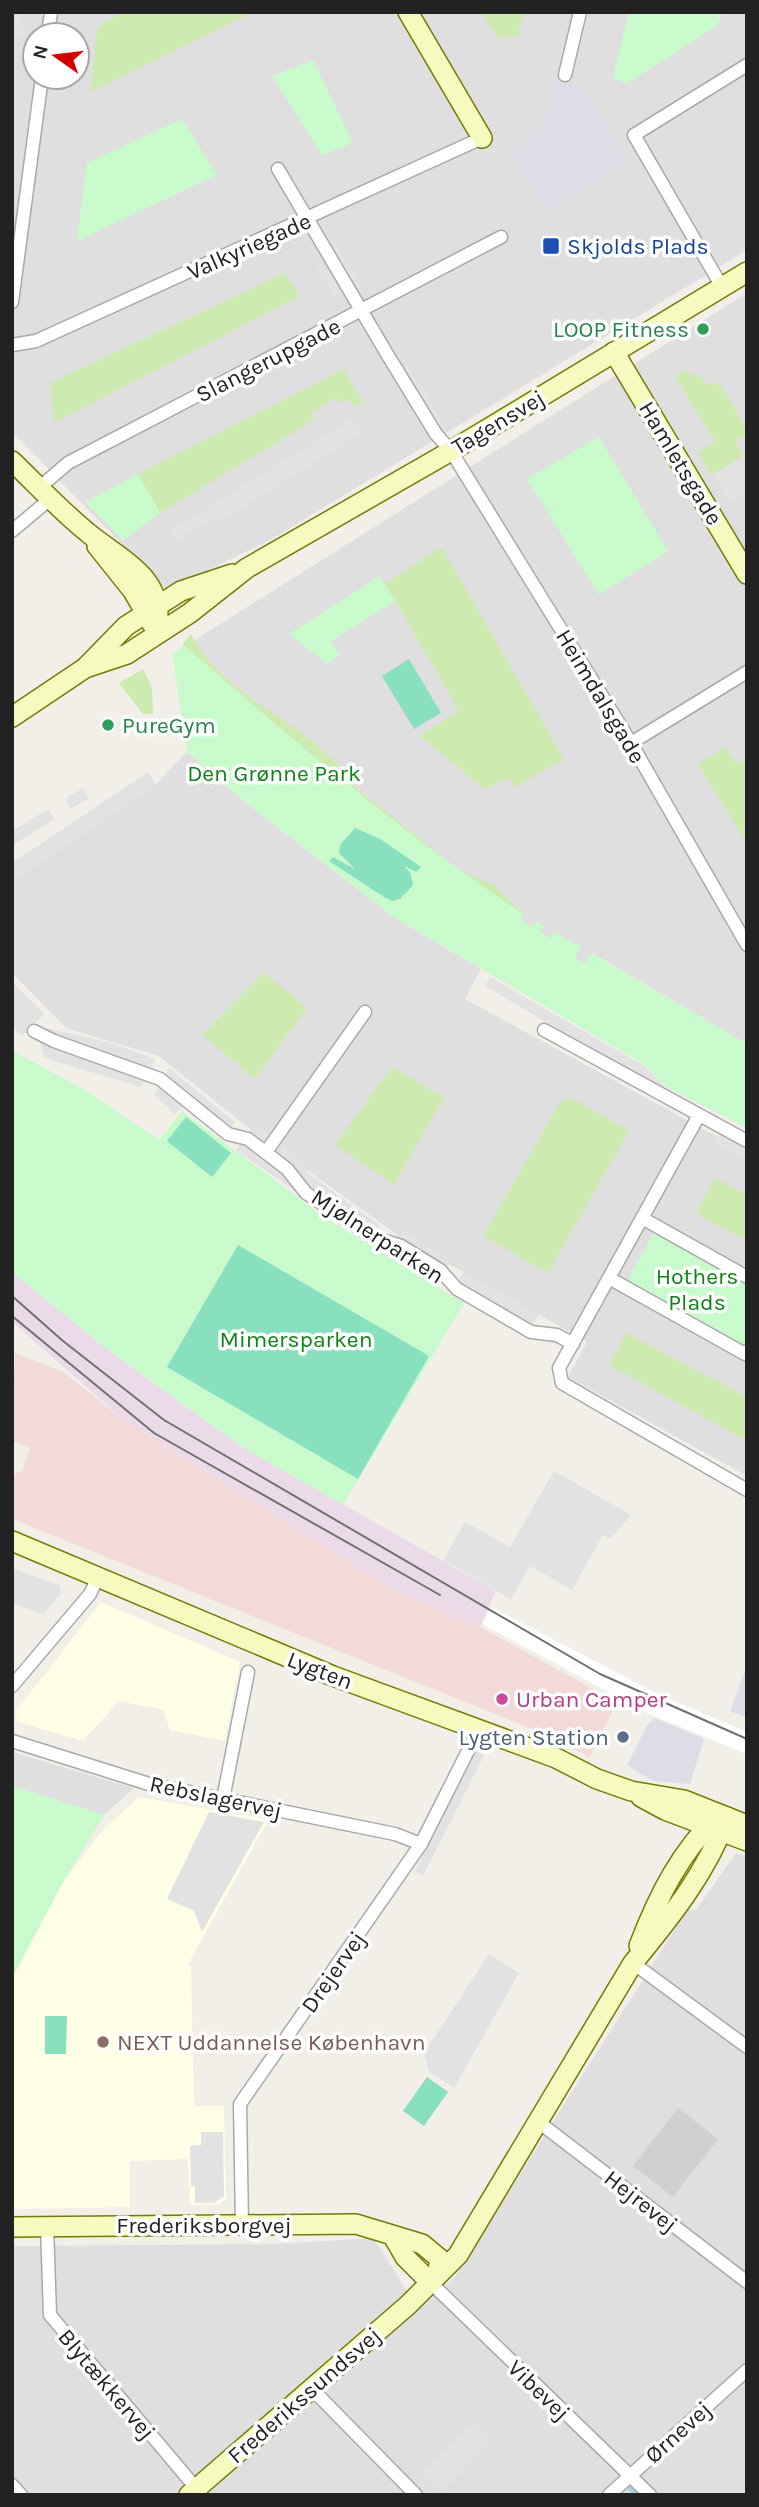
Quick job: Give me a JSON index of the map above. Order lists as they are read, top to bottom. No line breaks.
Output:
{"streets":{"street":["Valkyriegade","Slangerupgade","Tagensvej","Hamletsgade","Heimdalsgade","Mjølnerparken","Lygten","Rebslagervej","Drejervej","Hejrevej","Frederiksborgvej","Blytækkervej","Vibevej","Frederikssundsvej","Ørnevej"]},"crossings":[["Valkyriegade","Heimdalsgade"],["Slangerupgade","Heimdalsgade"],["Tagensvej","Hamletsgade"],["Tagensvej","Heimdalsgade"],["Lygten","Drejervej"],["Lygten","Frederikssundsvej"],["Rebslagervej","Drejervej"],["Drejervej","Frederiksborgvej"],["Hejrevej","Frederikssundsvej"],["Frederiksborgvej","Blytækkervej"],["Frederiksborgvej","Vibevej"],["Frederiksborgvej","Frederikssundsvej"],["Blytækkervej","Frederikssundsvej"],["Vibevej","Frederikssundsvej"],["Vibevej","Ørnevej"]],"parks":["Den Grønne Park","Hothers Plads","Mimersparken"],"places":{"transit":["Skjolds Plads"],"other":["LOOP Fitness","PureGym","Urban Camper","Lygten Station","NEXT Uddannelse København"]},"north":"left"}
